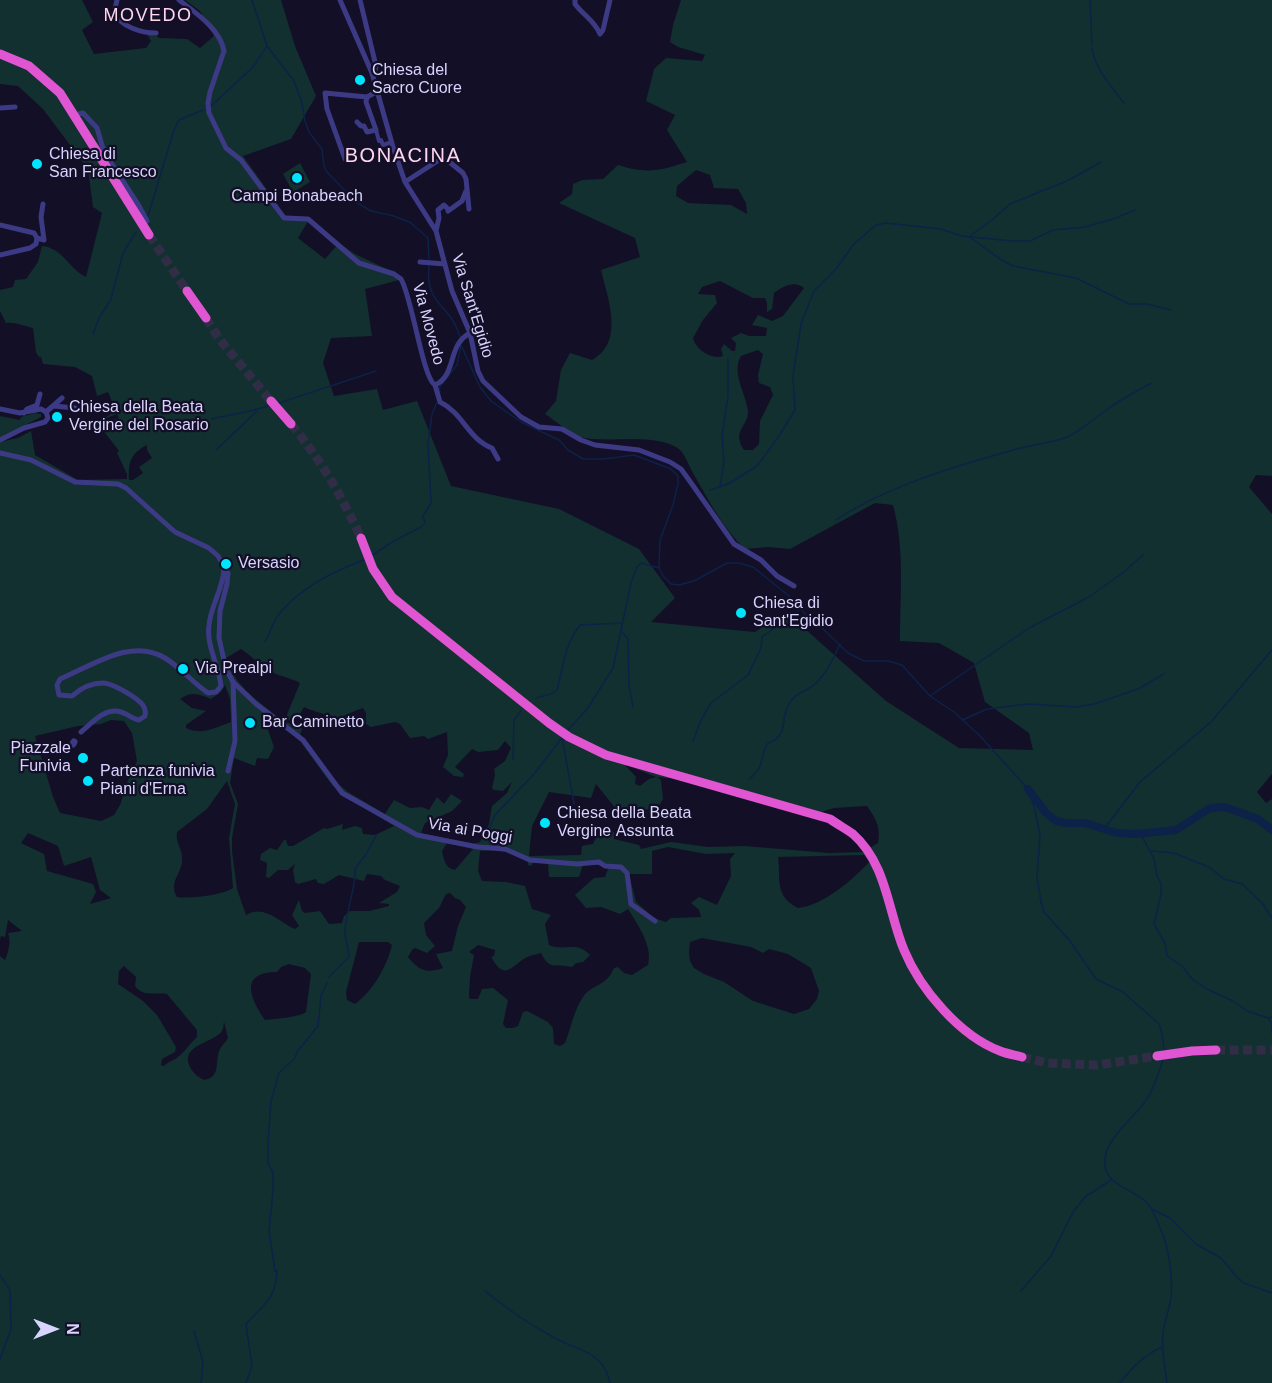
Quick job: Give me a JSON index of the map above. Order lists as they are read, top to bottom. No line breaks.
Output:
{"streets":{"street":["Via Sant'Egidio","Via Movedo","Via ai Poggi"]},"crossings":[["Via Sant'Egidio","Via Movedo"]],"districts":["MOVEDO","BONACINA"],"places":["Chiesa del Sacro Cuore","Chiesa di San Francesco","Campi Bonabeach","Chiesa della Beata Vergine del Rosario","Versasio","Chiesa di Sant'Egidio","Via Prealpi","Bar Caminetto","Piazzale Funivia","Partenza funivia Piani d'Erna","Chiesa della Beata Vergine Assunta"],"north":"right"}
